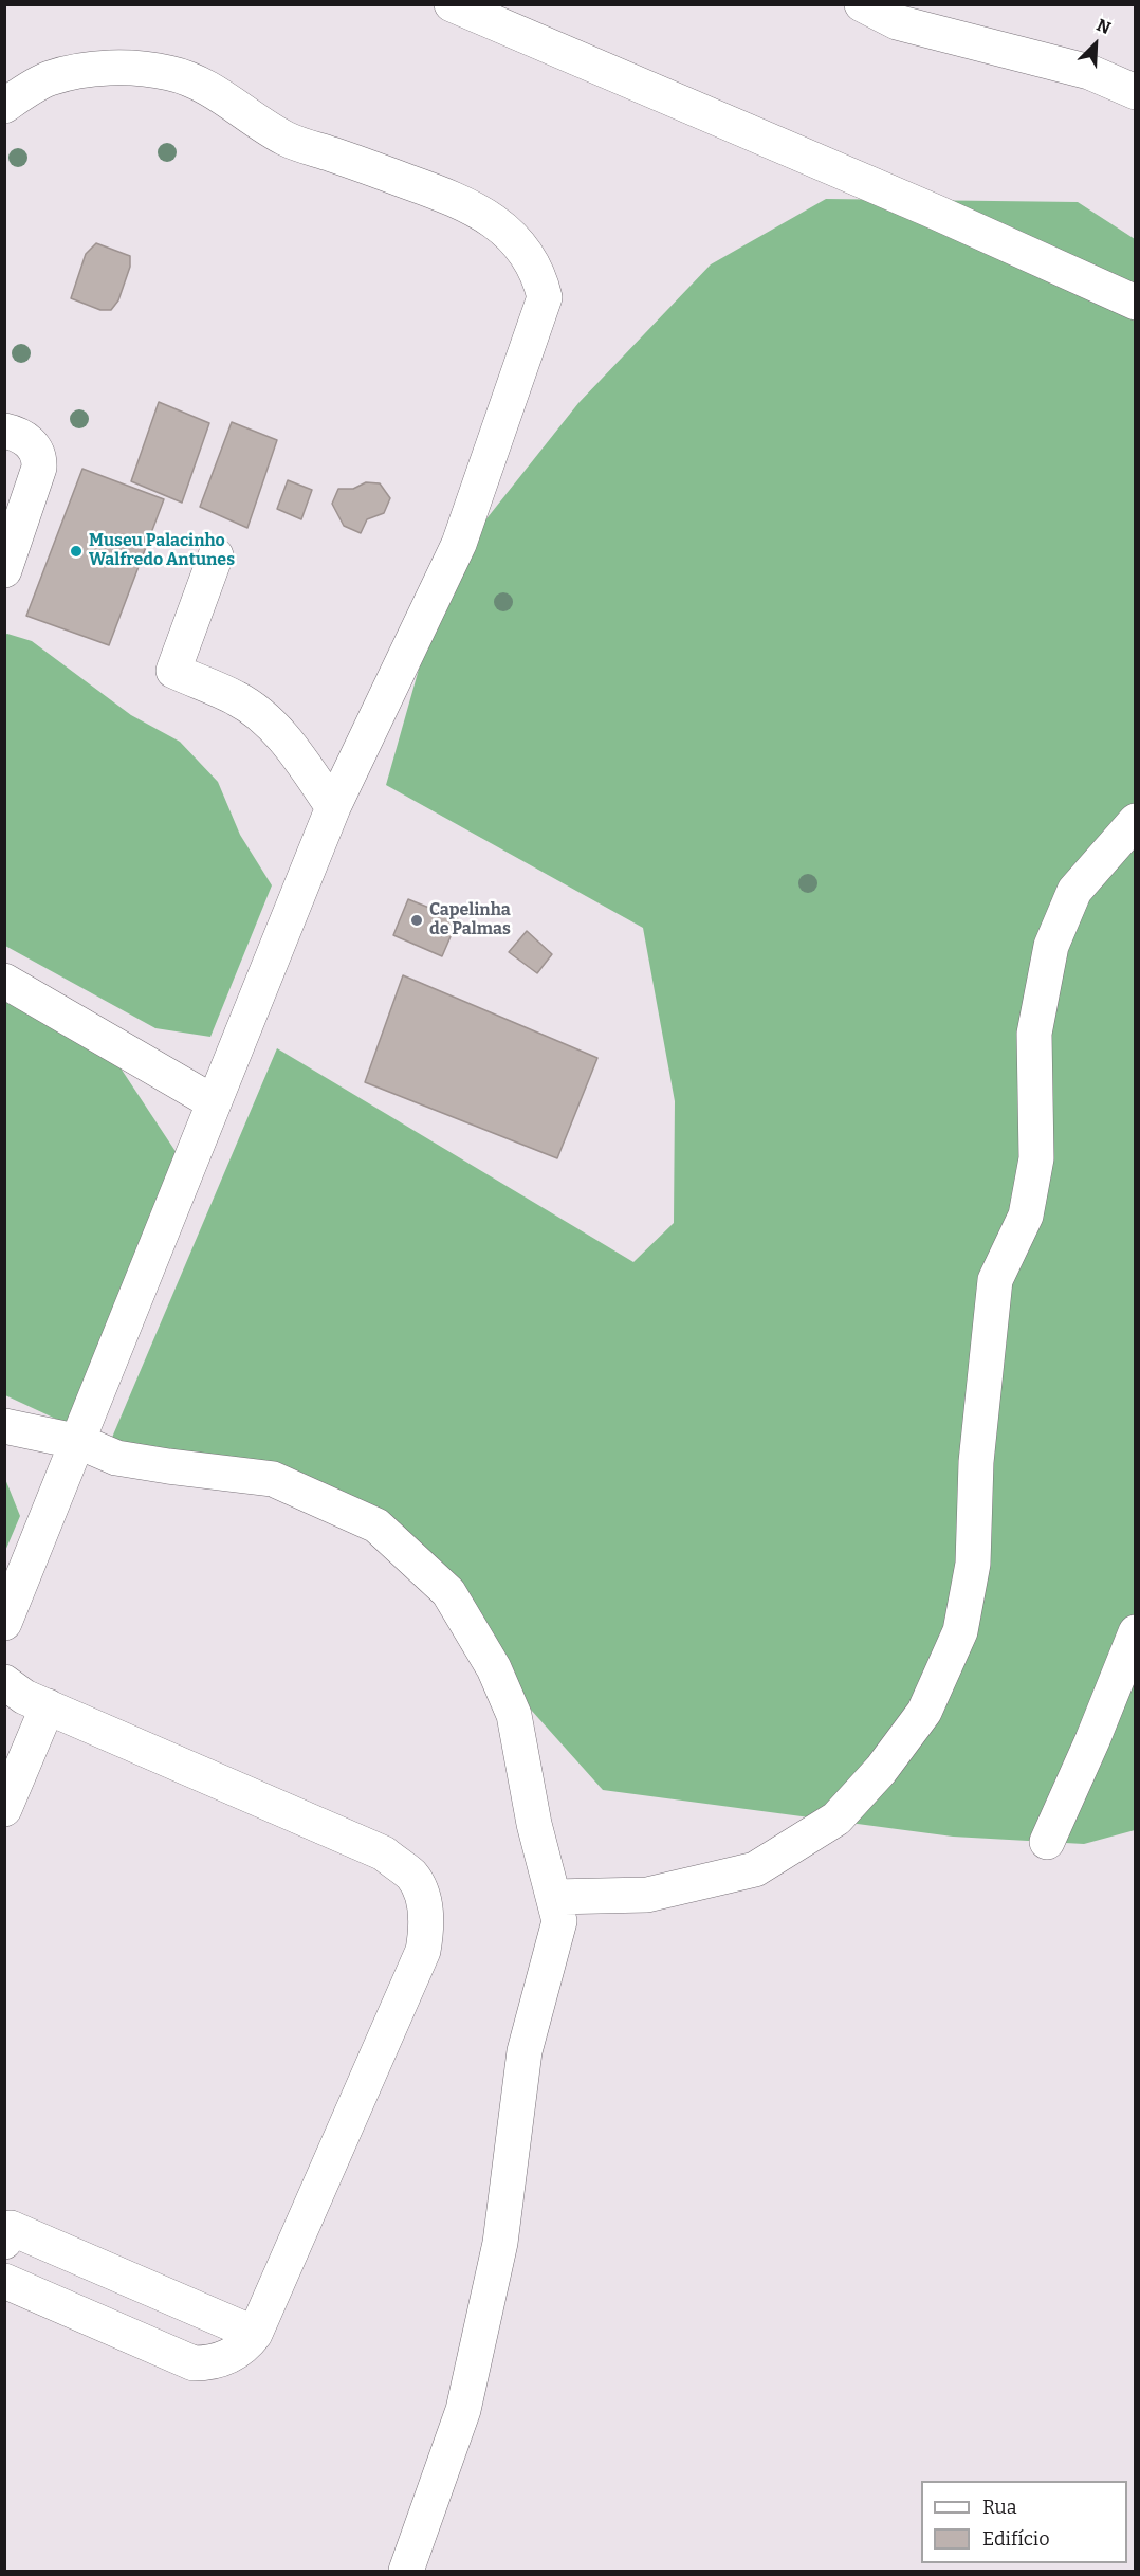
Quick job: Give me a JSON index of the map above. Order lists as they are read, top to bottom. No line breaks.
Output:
{"places":["Museu Palacinho Walfredo Antunes","Capelinha de Palmas"],"legend":["Rua","Edifício"],"north":"top right"}
